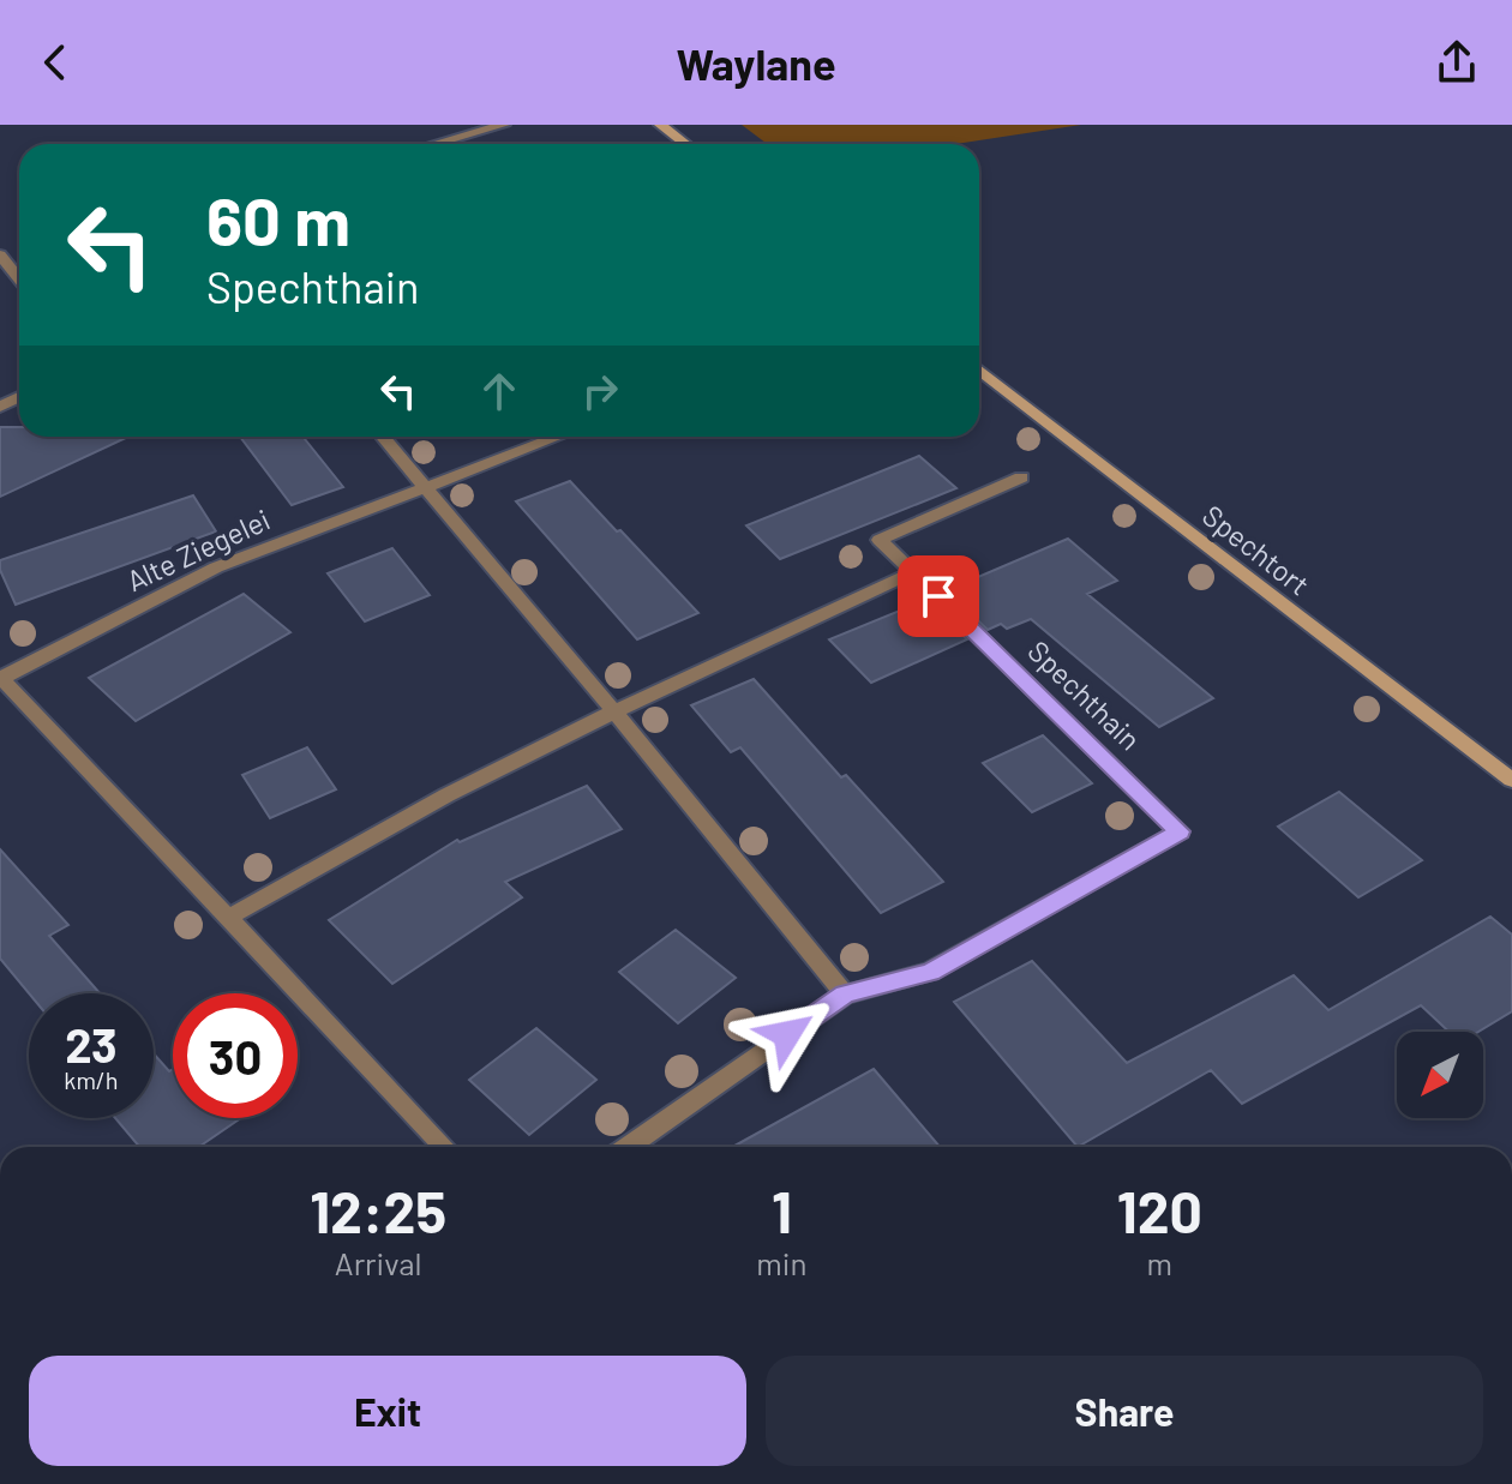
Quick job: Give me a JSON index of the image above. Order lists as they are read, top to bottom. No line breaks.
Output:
{"streets":{"street":["Alte Ziegelei","Spechtort","Spechthain"]},"north":"bottom left","page":{"header":"Waylane","turn":["60 m","Spechthain"],"speed":"23 km/h","limit":"30","eta":["12:25","Arrival","1","min","120","m"],"buttons":["Exit","Share"]}}
